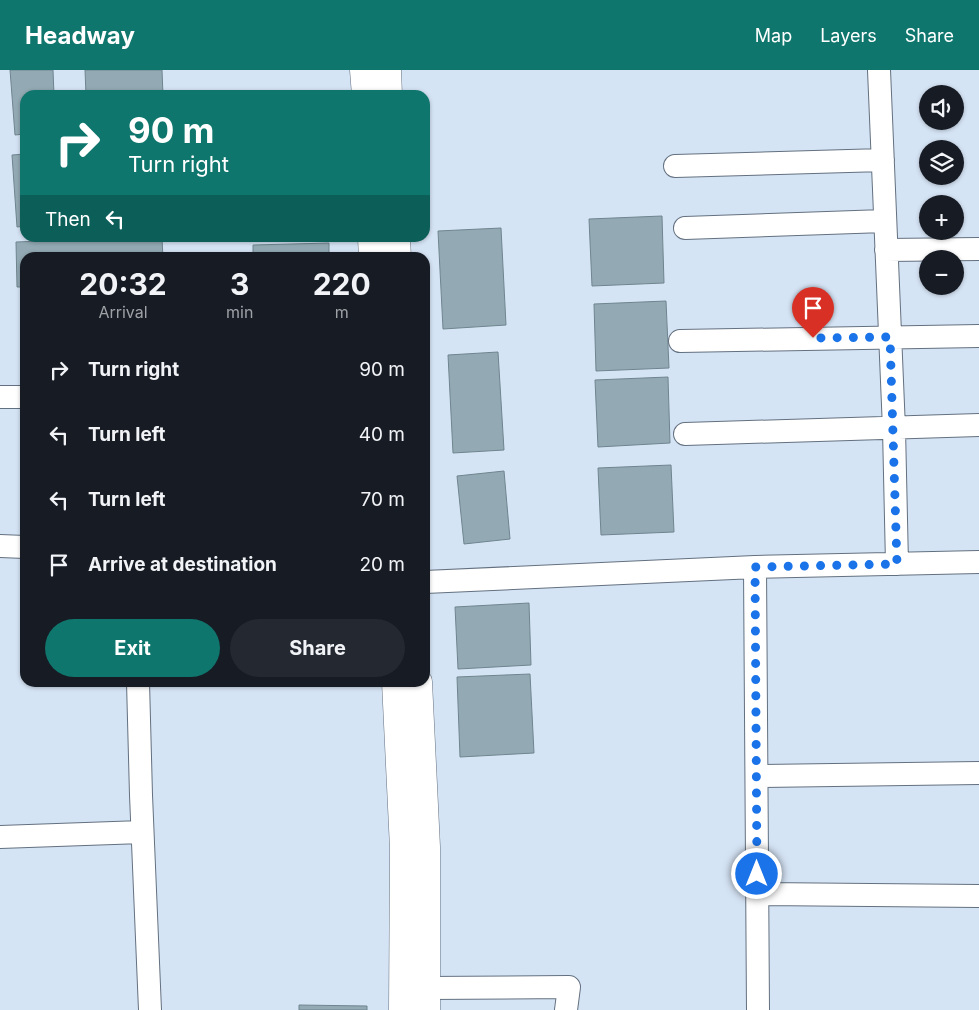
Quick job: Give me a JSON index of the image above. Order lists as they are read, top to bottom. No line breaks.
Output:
{"page":{"header":"Headway","nav":["Map","Layers","Share"],"map_buttons":["+","−"],"turn":["90 m","Turn right"],"then":"Then","eta":["20:32","Arrival","3","min","220","m"],"list":[{"name":"Turn right","value":"90 m"},{"name":"Turn left","value":"40 m"},{"name":"Turn left","value":"70 m"},{"name":"Arrive at destination","value":"20 m"}],"buttons":["Exit","Share"]}}
